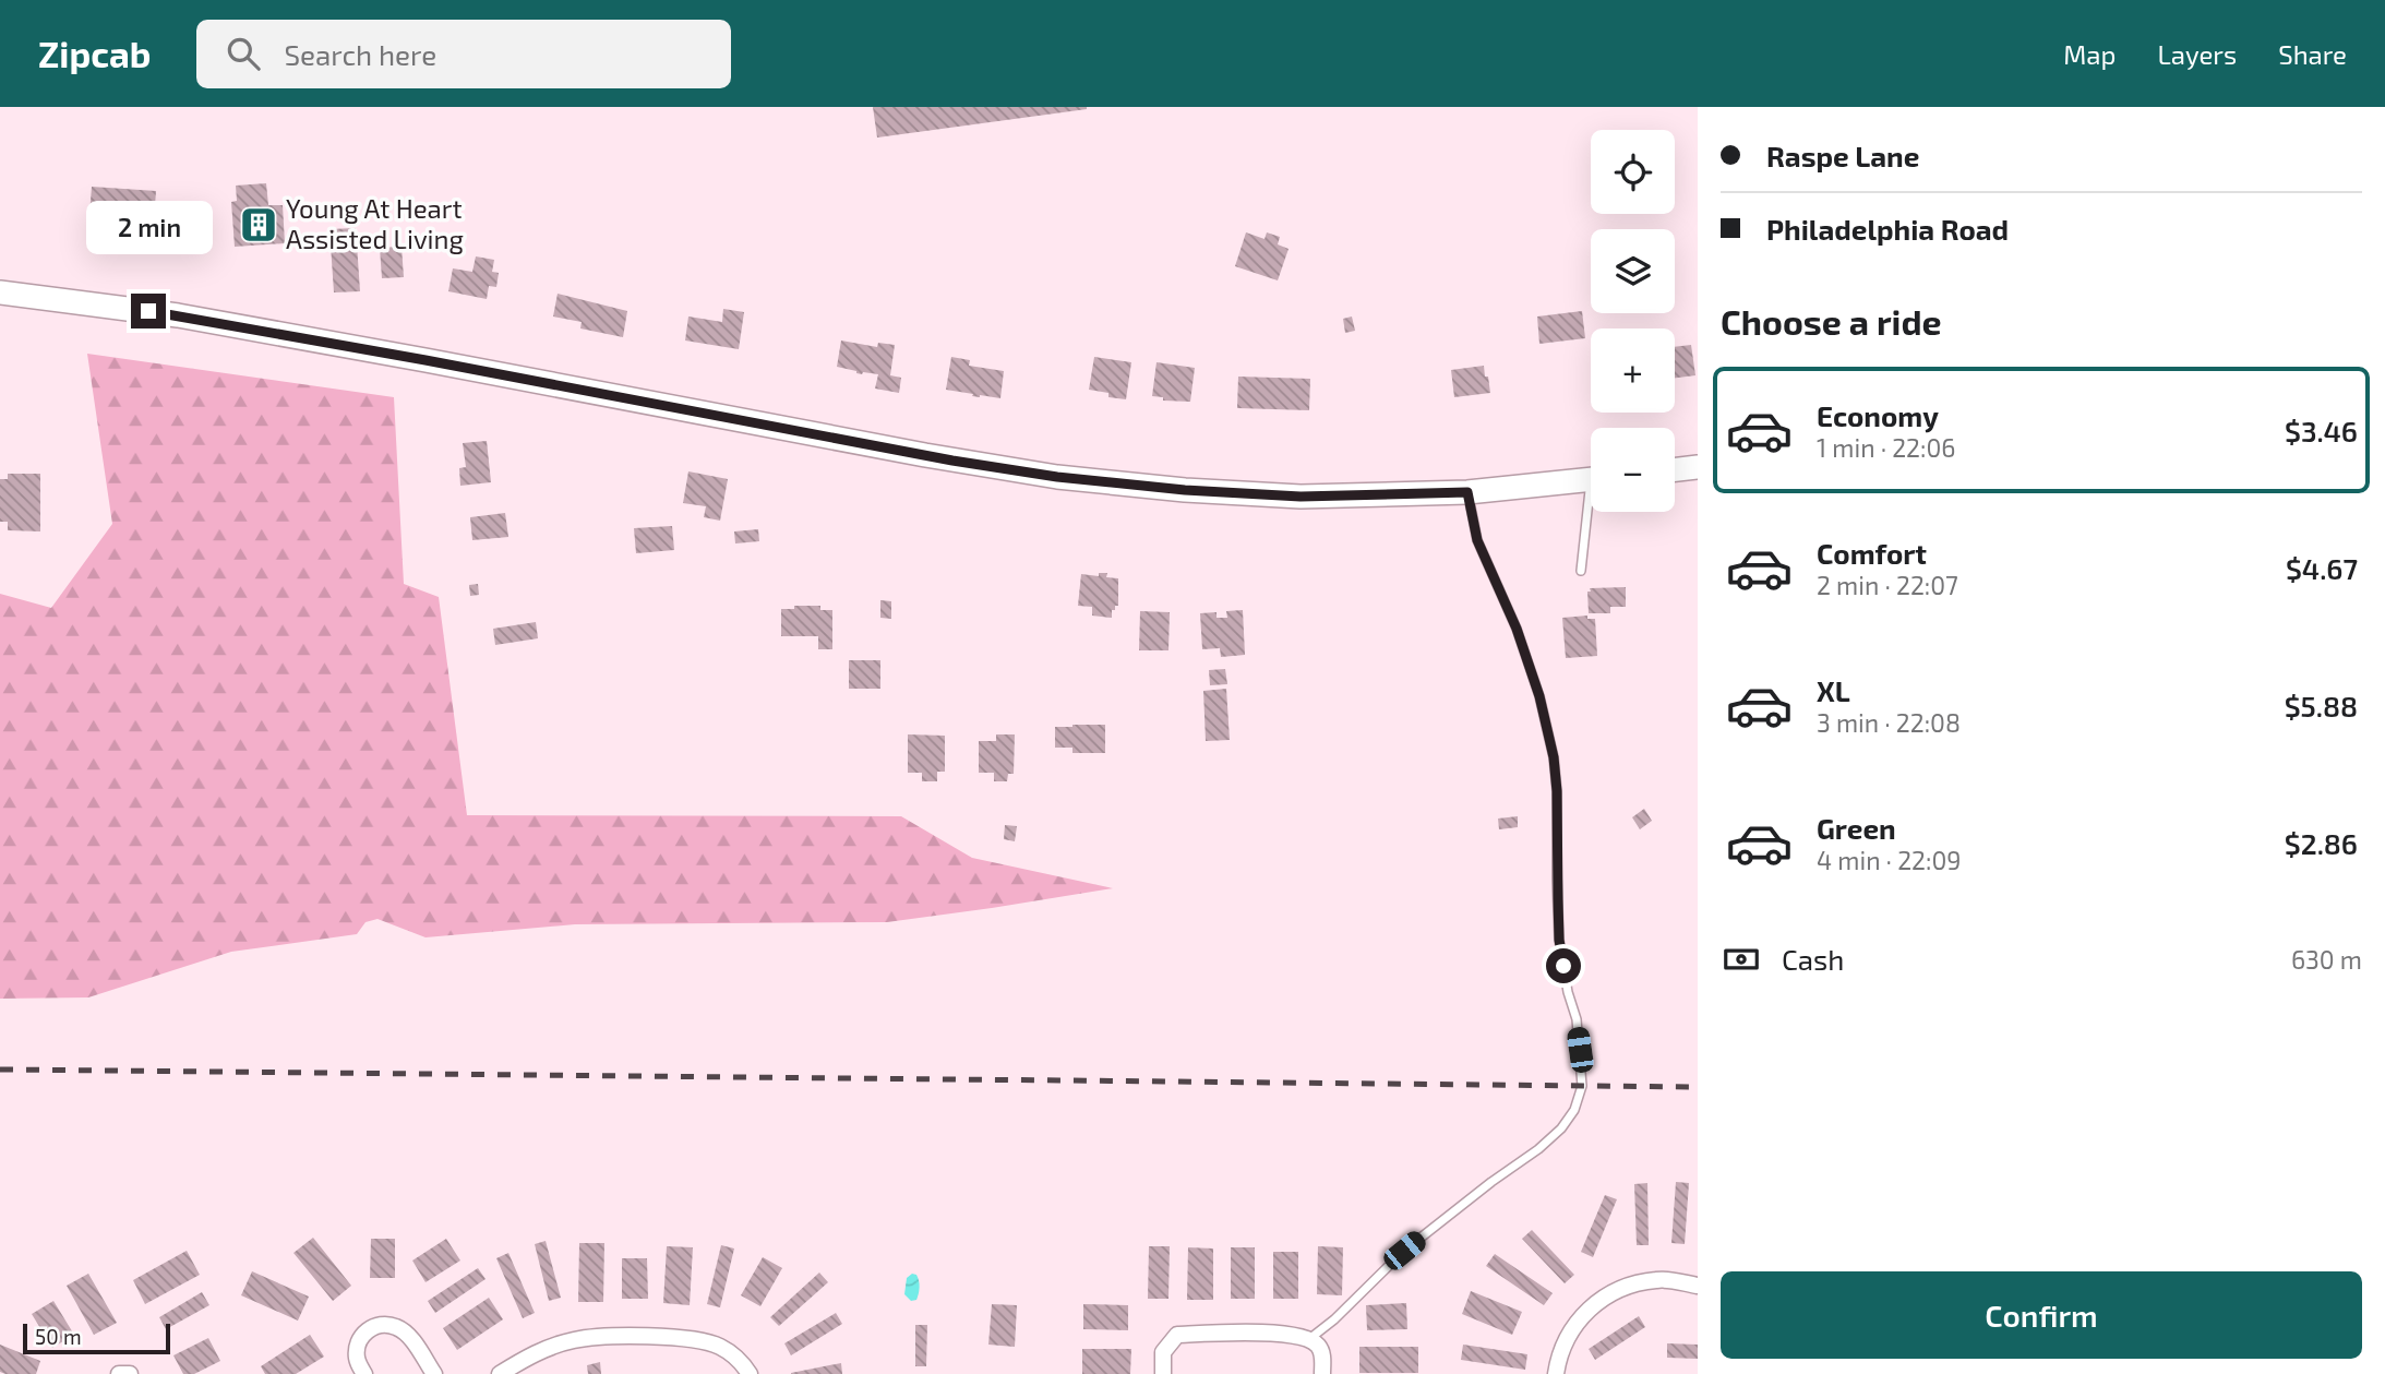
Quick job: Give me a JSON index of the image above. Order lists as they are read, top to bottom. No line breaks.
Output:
{"places":{"building":["Young At Heart Assisted Living"]},"scale_bar":"50 m","page":{"header":"Zipcab","search":"Search here","nav":["Map","Layers","Share"],"banner":["Raspe Lane","Philadelphia Road"],"map_buttons":["+","−"],"bubble":"2 min","heading":"Choose a ride","list":[{"name":"Economy","note":"1 min · 22:06","value":"$3.46"},{"name":"Comfort","note":"2 min · 22:07","value":"$4.67"},{"name":"XL","note":"3 min · 22:08","value":"$5.88"},{"name":"Green","note":"4 min · 22:09","value":"$2.86"}],"pay":["Cash","630 m"],"buttons":"Confirm","scale":"50 m"}}
